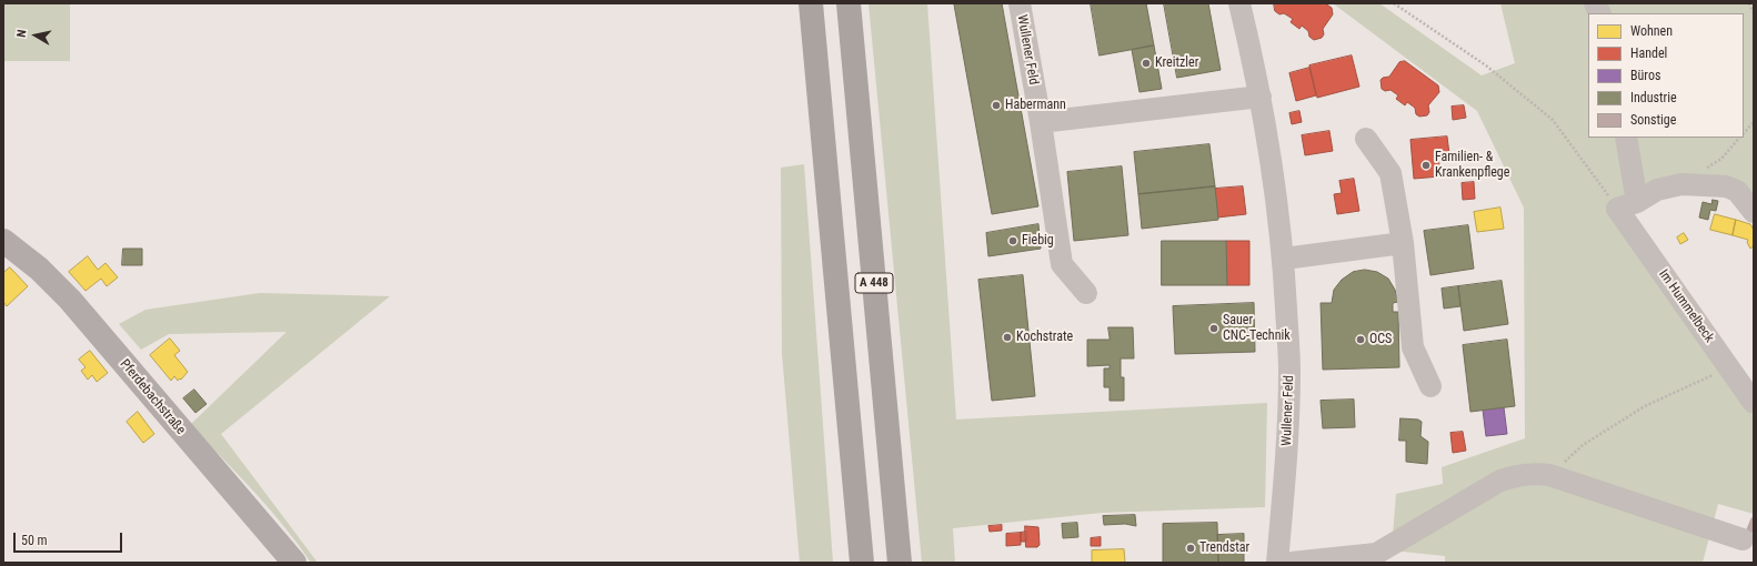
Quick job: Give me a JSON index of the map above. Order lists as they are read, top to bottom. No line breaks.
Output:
{"streets":{"highway":["A 448"],"main road":["Pferdebachstraße"],"street":["Wullener Feld","Im Hummelbeck"]},"places":["Kreitzler","Habermann","Familien- & Krankenpflege","Fiebig","Sauer CNC-Technik","Kochstrate","OCS","Trendstar"],"legend":["Wohnen","Handel","Büros","Industrie","Sonstige"],"scale_bar":"50 m","north":"left"}
